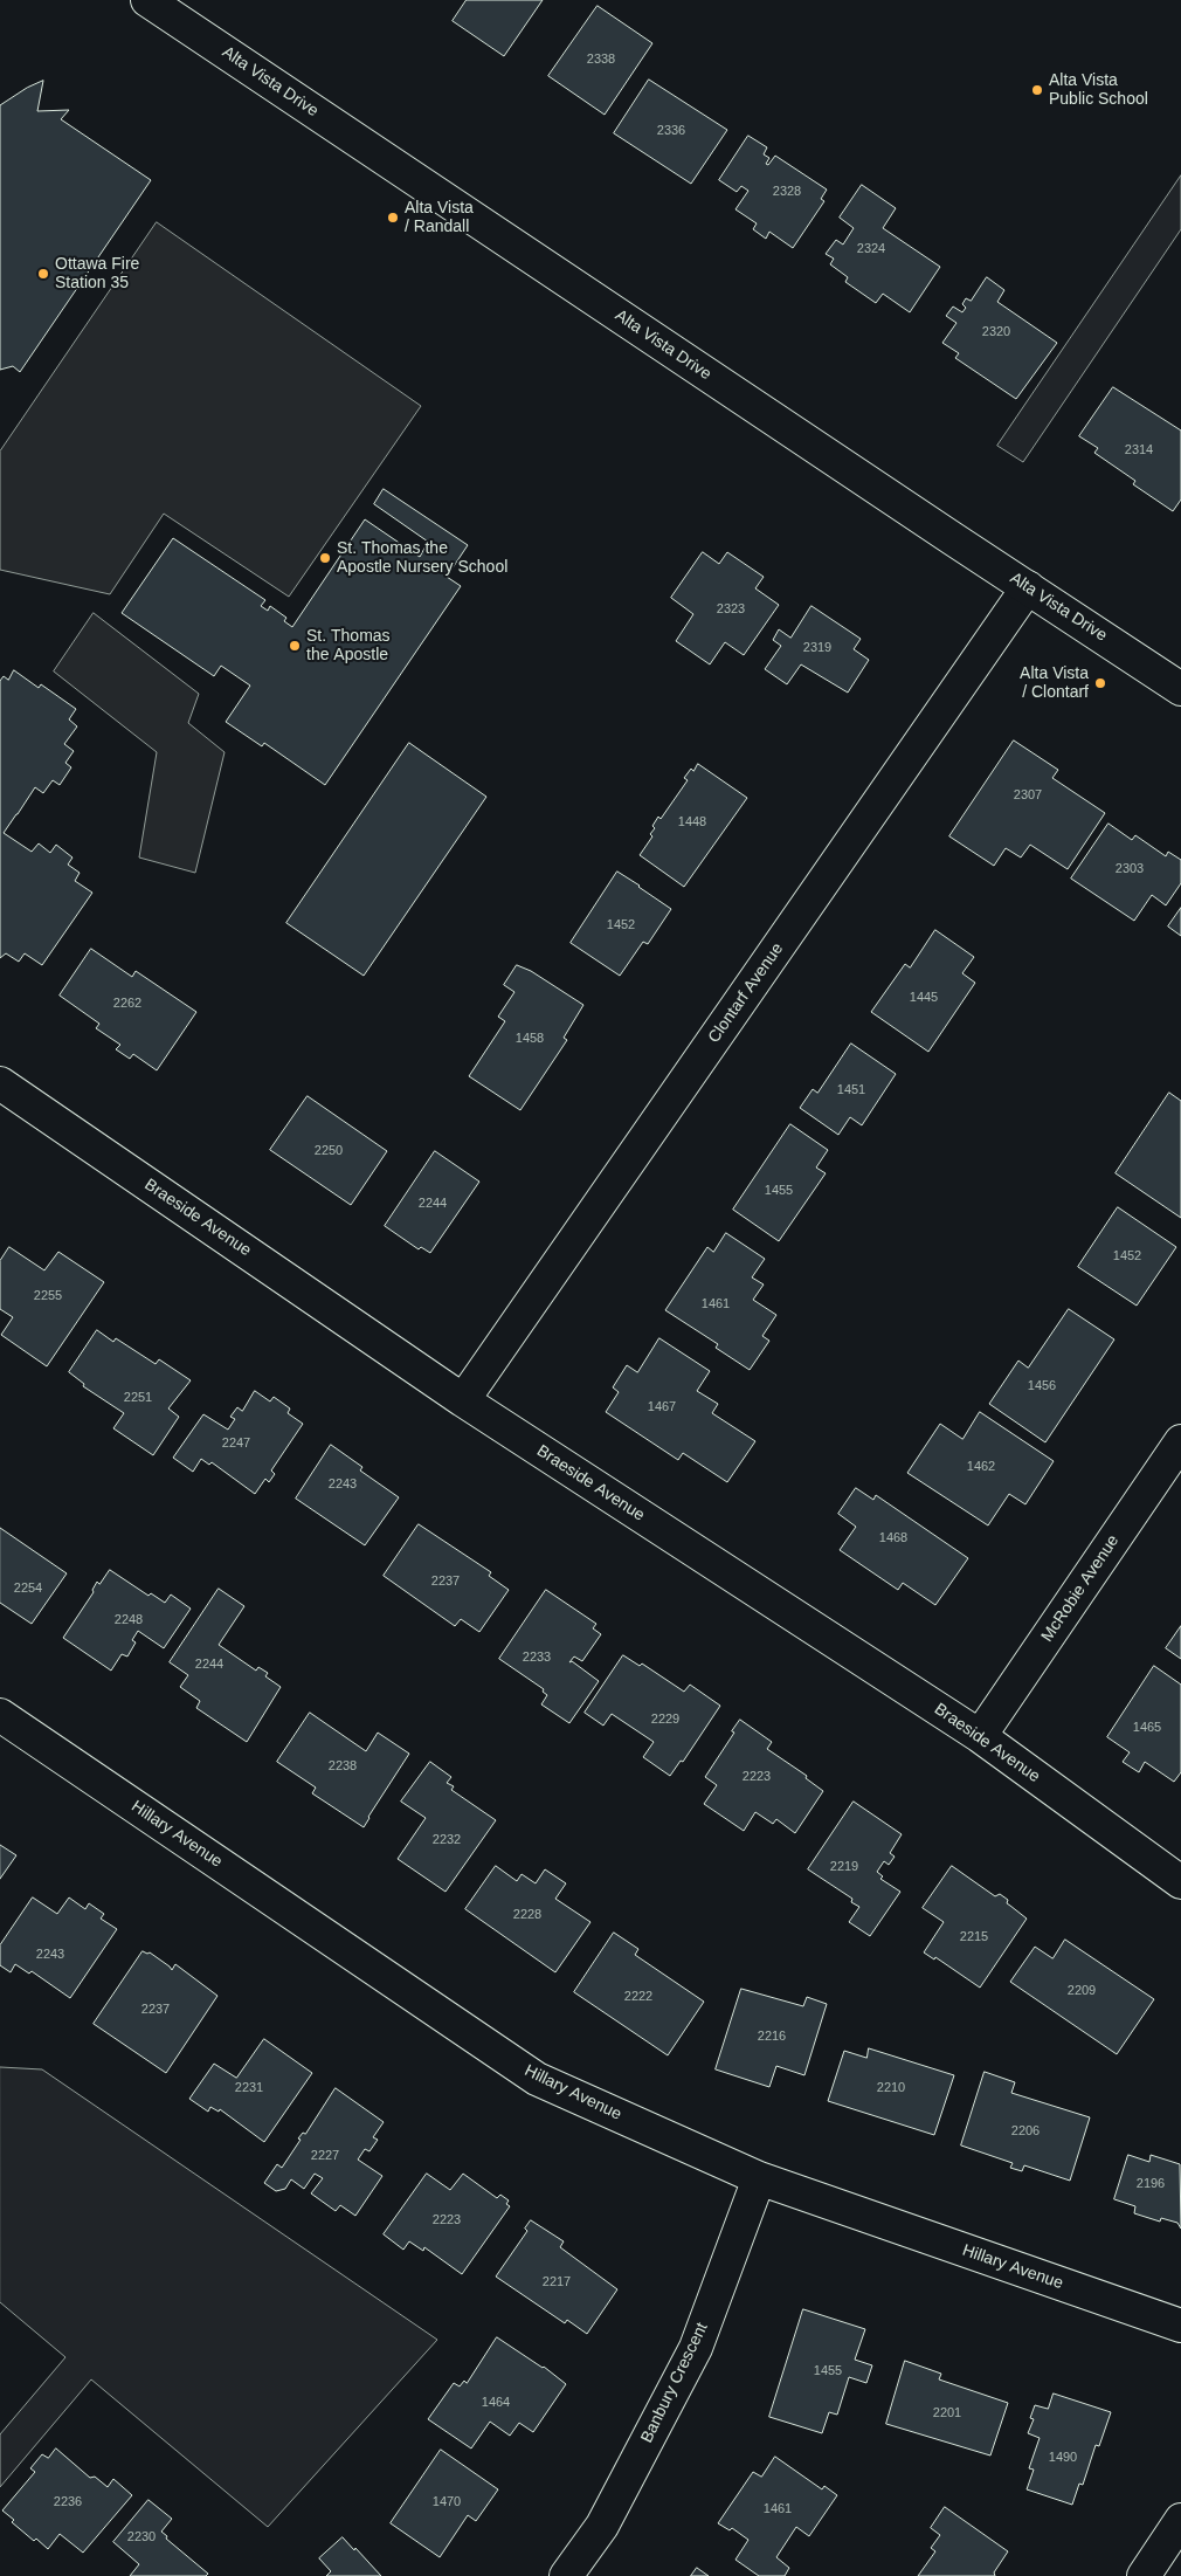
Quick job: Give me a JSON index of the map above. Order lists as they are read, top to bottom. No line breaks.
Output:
{"streets":{"street":["Alta Vista Drive","Clontarf Avenue","Braeside Avenue","McRobie Avenue","Hillary Avenue","Banbury Crescent"]},"crossings":[["Alta Vista Drive","Clontarf Avenue"],["Clontarf Avenue","Braeside Avenue"],["Braeside Avenue","McRobie Avenue"],["Hillary Avenue","Banbury Crescent"]],"places":["Alta Vista Public School","Alta Vista / Randall","Ottawa Fire Station 35","St. Thomas the Apostle Nursery School","St. Thomas the Apostle","Alta Vista / Clontarf"],"house_numbers":["2338","2336","2328","2324","2320","2314","2323","2319","2307","1448","2303","1452","1445","2262","1458","1451","2250","1455","2244","1452","2255","1461","1456","2251","1467","2247","1462","2243","1468","2237","2254","2248","2233","2244","2229","1465","2238","2223","2232","2219","2228","2215","2243","2209","2222","2237","2216","2231","2210","2206","2227","2196","2223","2217","1455","1464","2201","1490","2236","1470","1461","2230"]}
